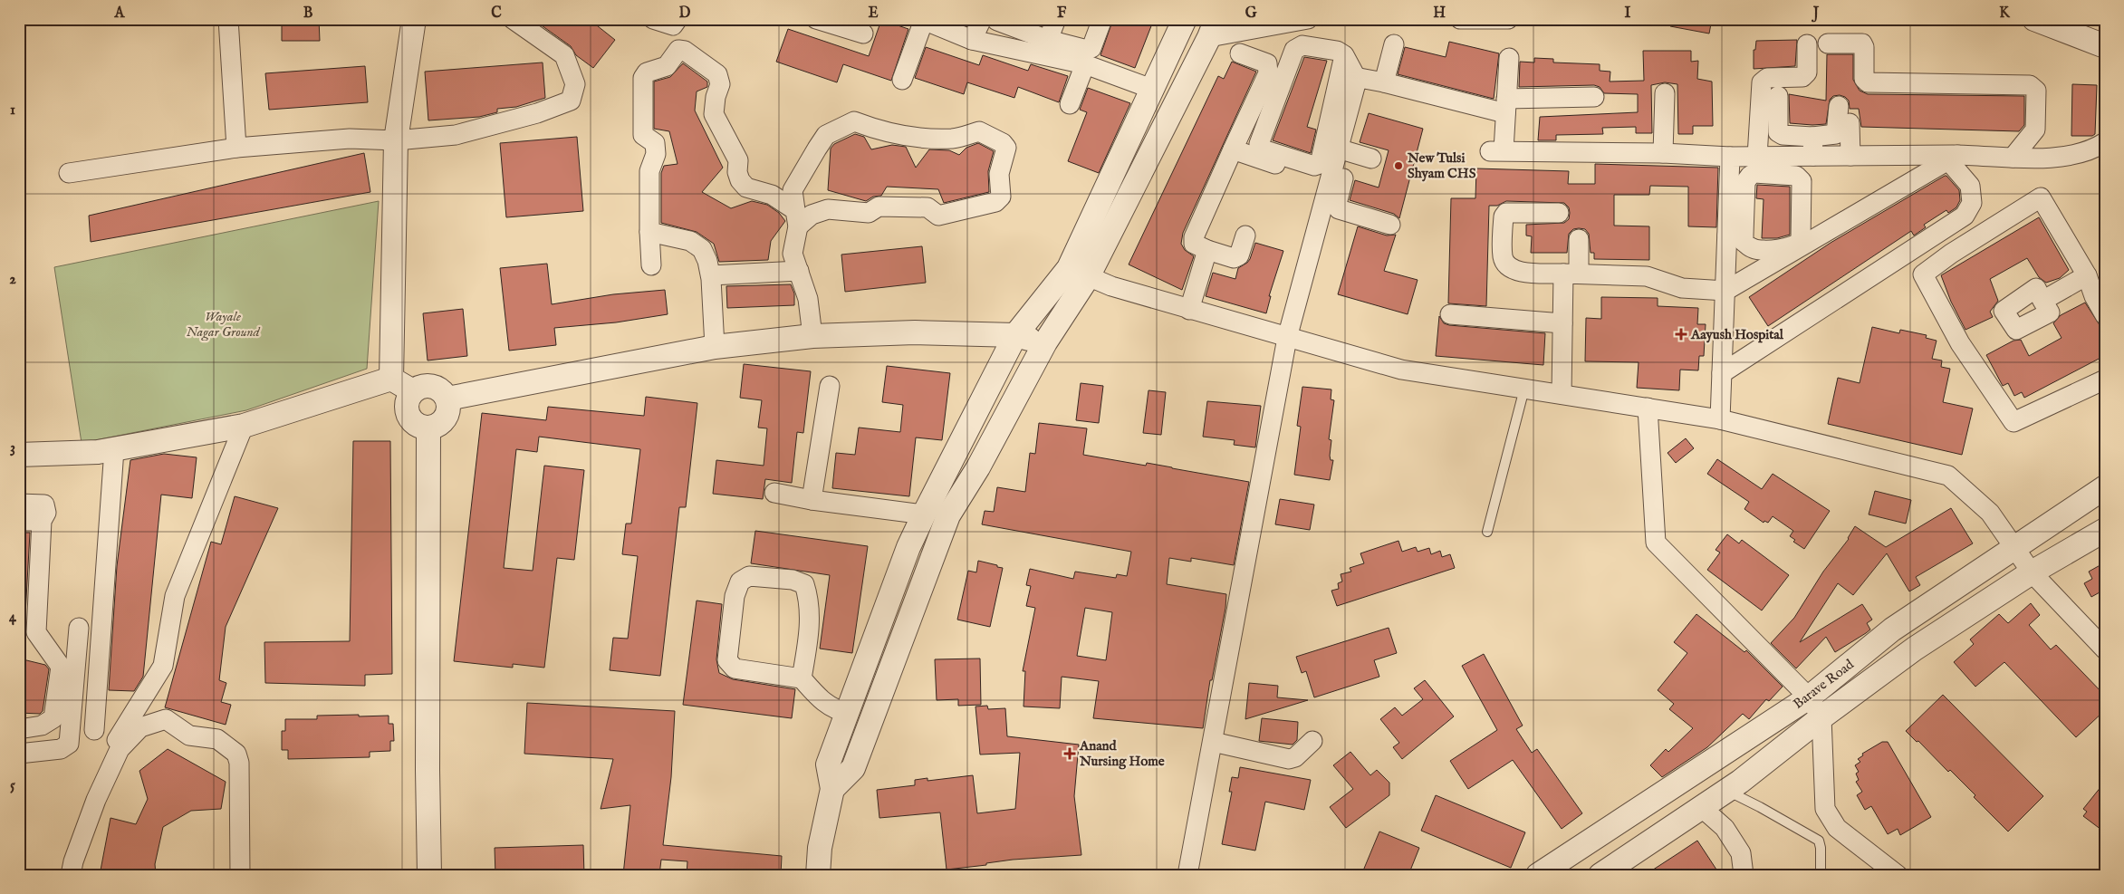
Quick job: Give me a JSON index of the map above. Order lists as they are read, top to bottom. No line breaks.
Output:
{"streets":{"street":["Barave Road"]},"parks":["Wayale Nagar Ground"],"places":{"other":["New Tulsi Shyam CHS"],"health":["Aayush Hospital","Anand Nursing Home"]},"grid":{"columns":["A","B","C","D","E","F","G","H","I","J","K"],"rows":["1","2","3","4","5"]}}
